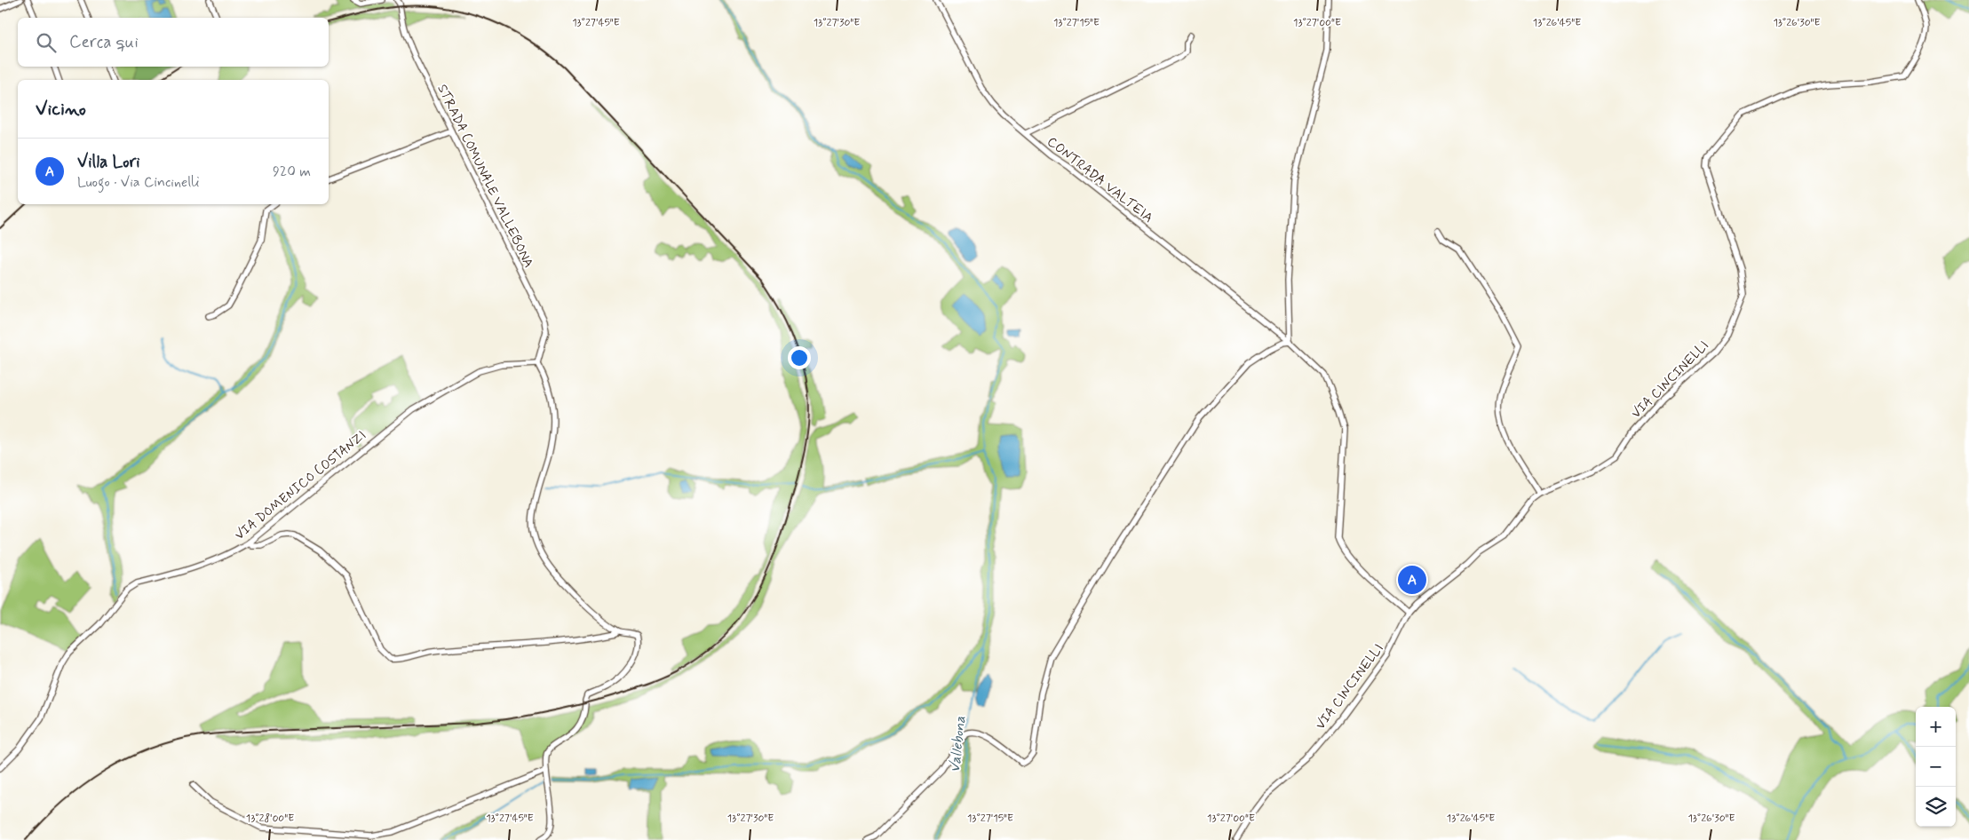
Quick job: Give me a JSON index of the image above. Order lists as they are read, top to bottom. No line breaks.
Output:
{"streets":{"street":["STRADA COMUNALE VALLEBONA","CONTRADA VALTEIA","VIA CINCINELLI","VIA DOMENICO COSTANZI"]},"crossings":[["STRADA COMUNALE VALLEBONA","VIA DOMENICO COSTANZI"],["CONTRADA VALTEIA","VIA CINCINELLI"]],"water":["Vallebona"],"page":{"search":"Cerca qui","heading":"Vicino","list":[{"mark":"A","name":"Villa Lori","note":"Luogo · Via Cincinelli","value":"920 m"}],"pins":"A","map_buttons":["+","−"]},"coordinates":["13°27'45\"E","13°27'30\"E","13°27'15\"E","13°27'00\"E","13°26'45\"E","13°26'30\"E","13°28'00\"E"]}
